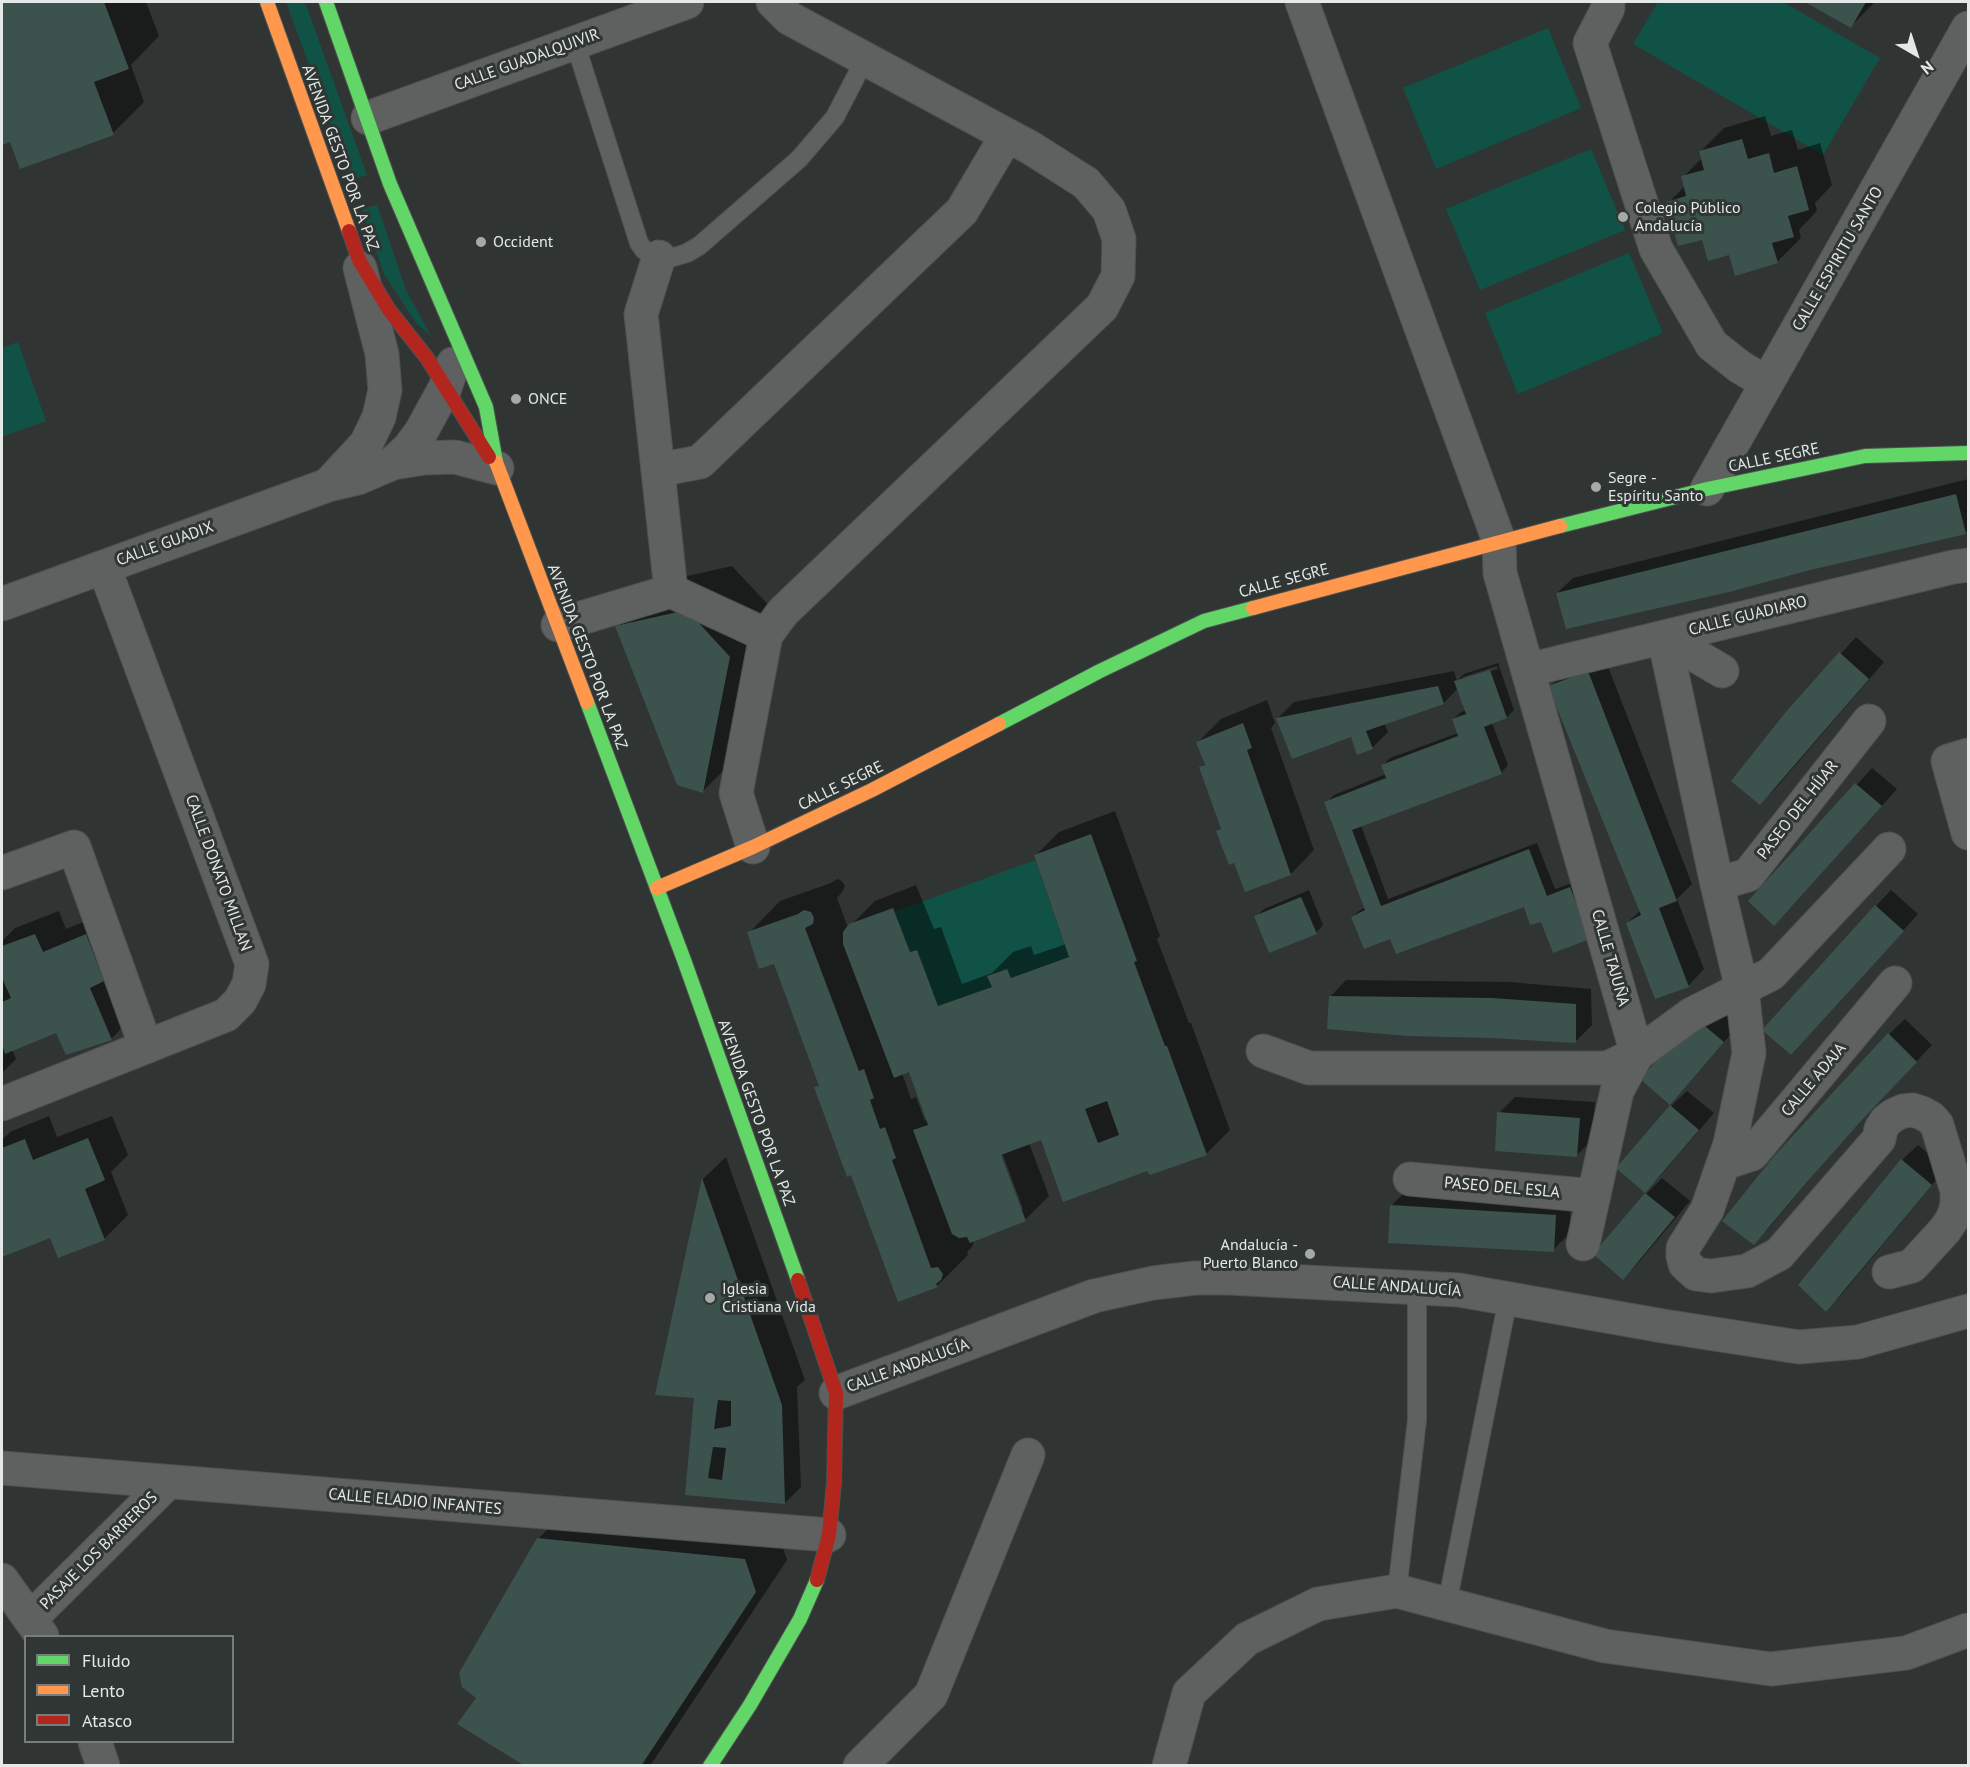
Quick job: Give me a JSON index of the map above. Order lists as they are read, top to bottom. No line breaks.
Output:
{"streets":{"main road":["AVENIDA GESTO POR LA PAZ","CALLE SEGRE"],"street":["CALLE GUADALQUIVIR","CALLE ESPIRITU SANTO","CALLE GUADIX","CALLE GUADIARO","PASEO DEL HÍJAR","CALLE DONATO MILLAN","CALLE TAJUÑA","CALLE ADAJA","PASEO DEL ESLA","CALLE ANDALUCÍA","CALLE ELADIO INFANTES","PASAJE LOS BARREROS"]},"crossings":[["CALLE GUADALQUIVIR","AVENIDA GESTO POR LA PAZ"],["AVENIDA GESTO POR LA PAZ","CALLE SEGRE"],["AVENIDA GESTO POR LA PAZ","CALLE GUADIX"],["AVENIDA GESTO POR LA PAZ","CALLE ANDALUCÍA"],["AVENIDA GESTO POR LA PAZ","CALLE ELADIO INFANTES"],["CALLE ESPIRITU SANTO","CALLE SEGRE"],["CALLE SEGRE","CALLE TAJUÑA"],["CALLE GUADIX","CALLE DONATO MILLAN"],["CALLE GUADIARO","CALLE TAJUÑA"],["CALLE ELADIO INFANTES","PASAJE LOS BARREROS"]],"places":["Colegio Público Andalucía","Occident","ONCE","Segre - Espíritu Santo","Andalucía - Puerto Blanco","Iglesia Cristiana Vida"],"legend":["Fluido","Lento","Atasco"],"north":"bottom right"}
